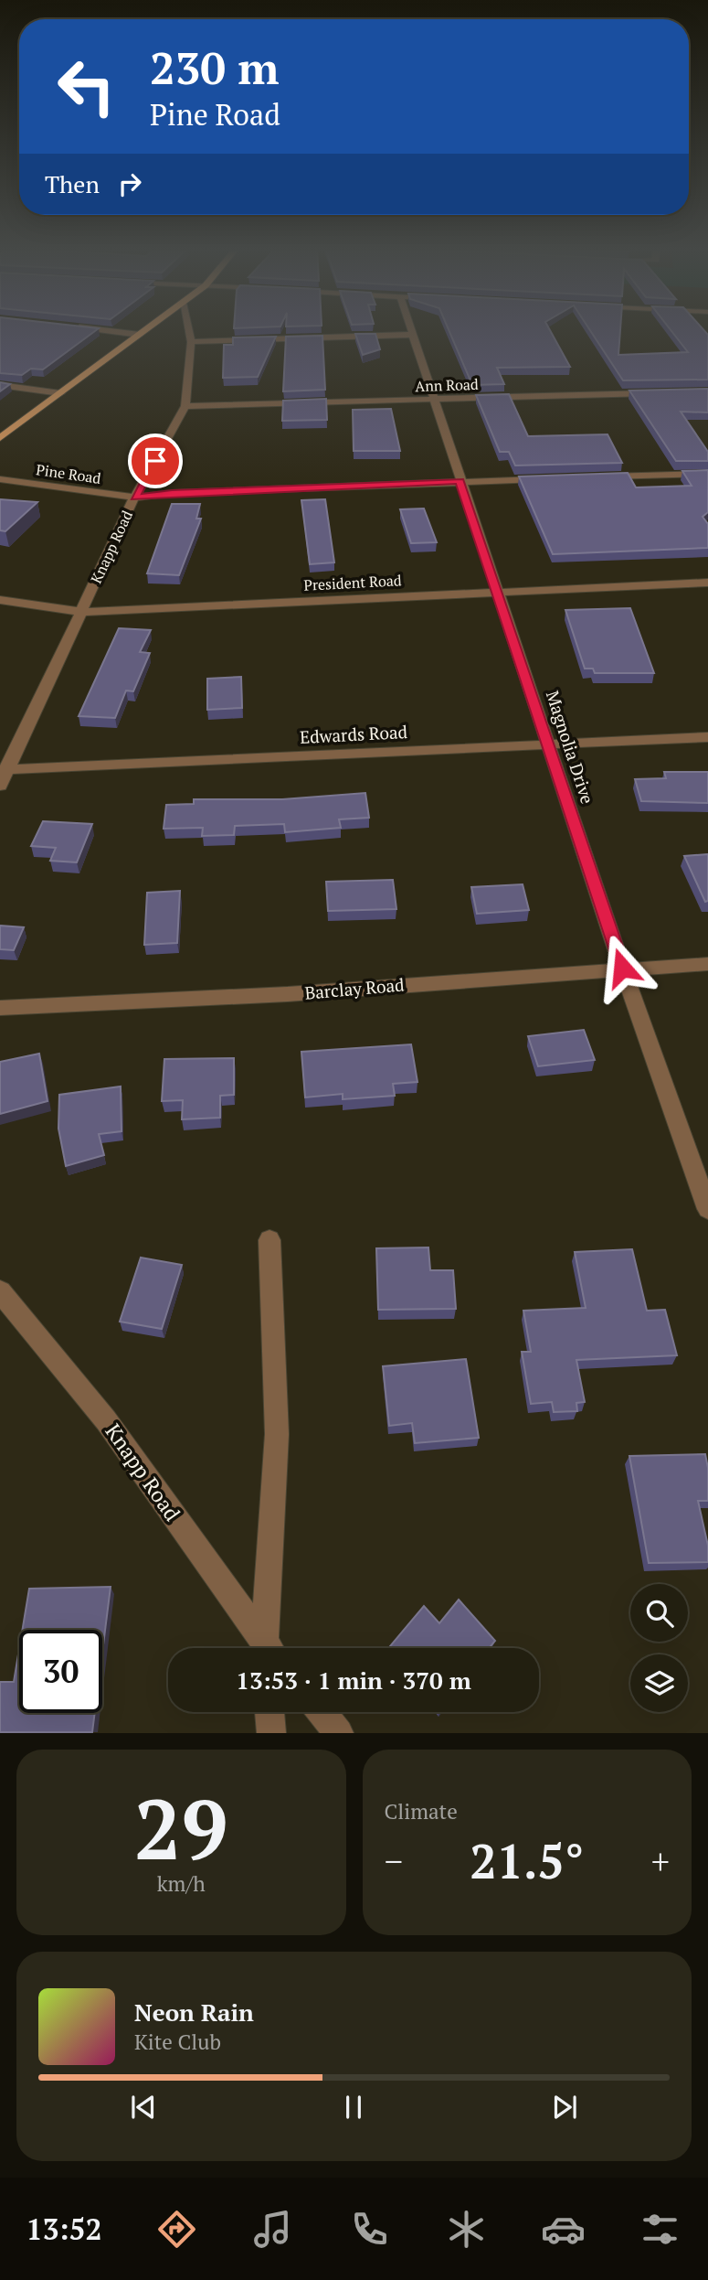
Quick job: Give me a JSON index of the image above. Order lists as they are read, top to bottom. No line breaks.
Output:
{"streets":{"street":["Ann Road","Pine Road","Knapp Road","President Road","Edwards Road","Magnolia Drive","Barclay Road"]},"crossings":[["Ann Road","Knapp Road"],["Ann Road","Magnolia Drive"],["Pine Road","Knapp Road"],["Pine Road","Magnolia Drive"],["Knapp Road","President Road"],["Knapp Road","Edwards Road"],["President Road","Magnolia Drive"],["Edwards Road","Magnolia Drive"],["Magnolia Drive","Barclay Road"]],"page":{"turn":["230 m","Pine Road"],"then":"Then","limit":"30","trip":"13:53 · 1 min · 370 m","tile":[["29","km/h"],"Climate"],"heat":["−","21.5°","+"],"song":["Neon Rain","Kite Club"],"tabs":"13:52"}}
